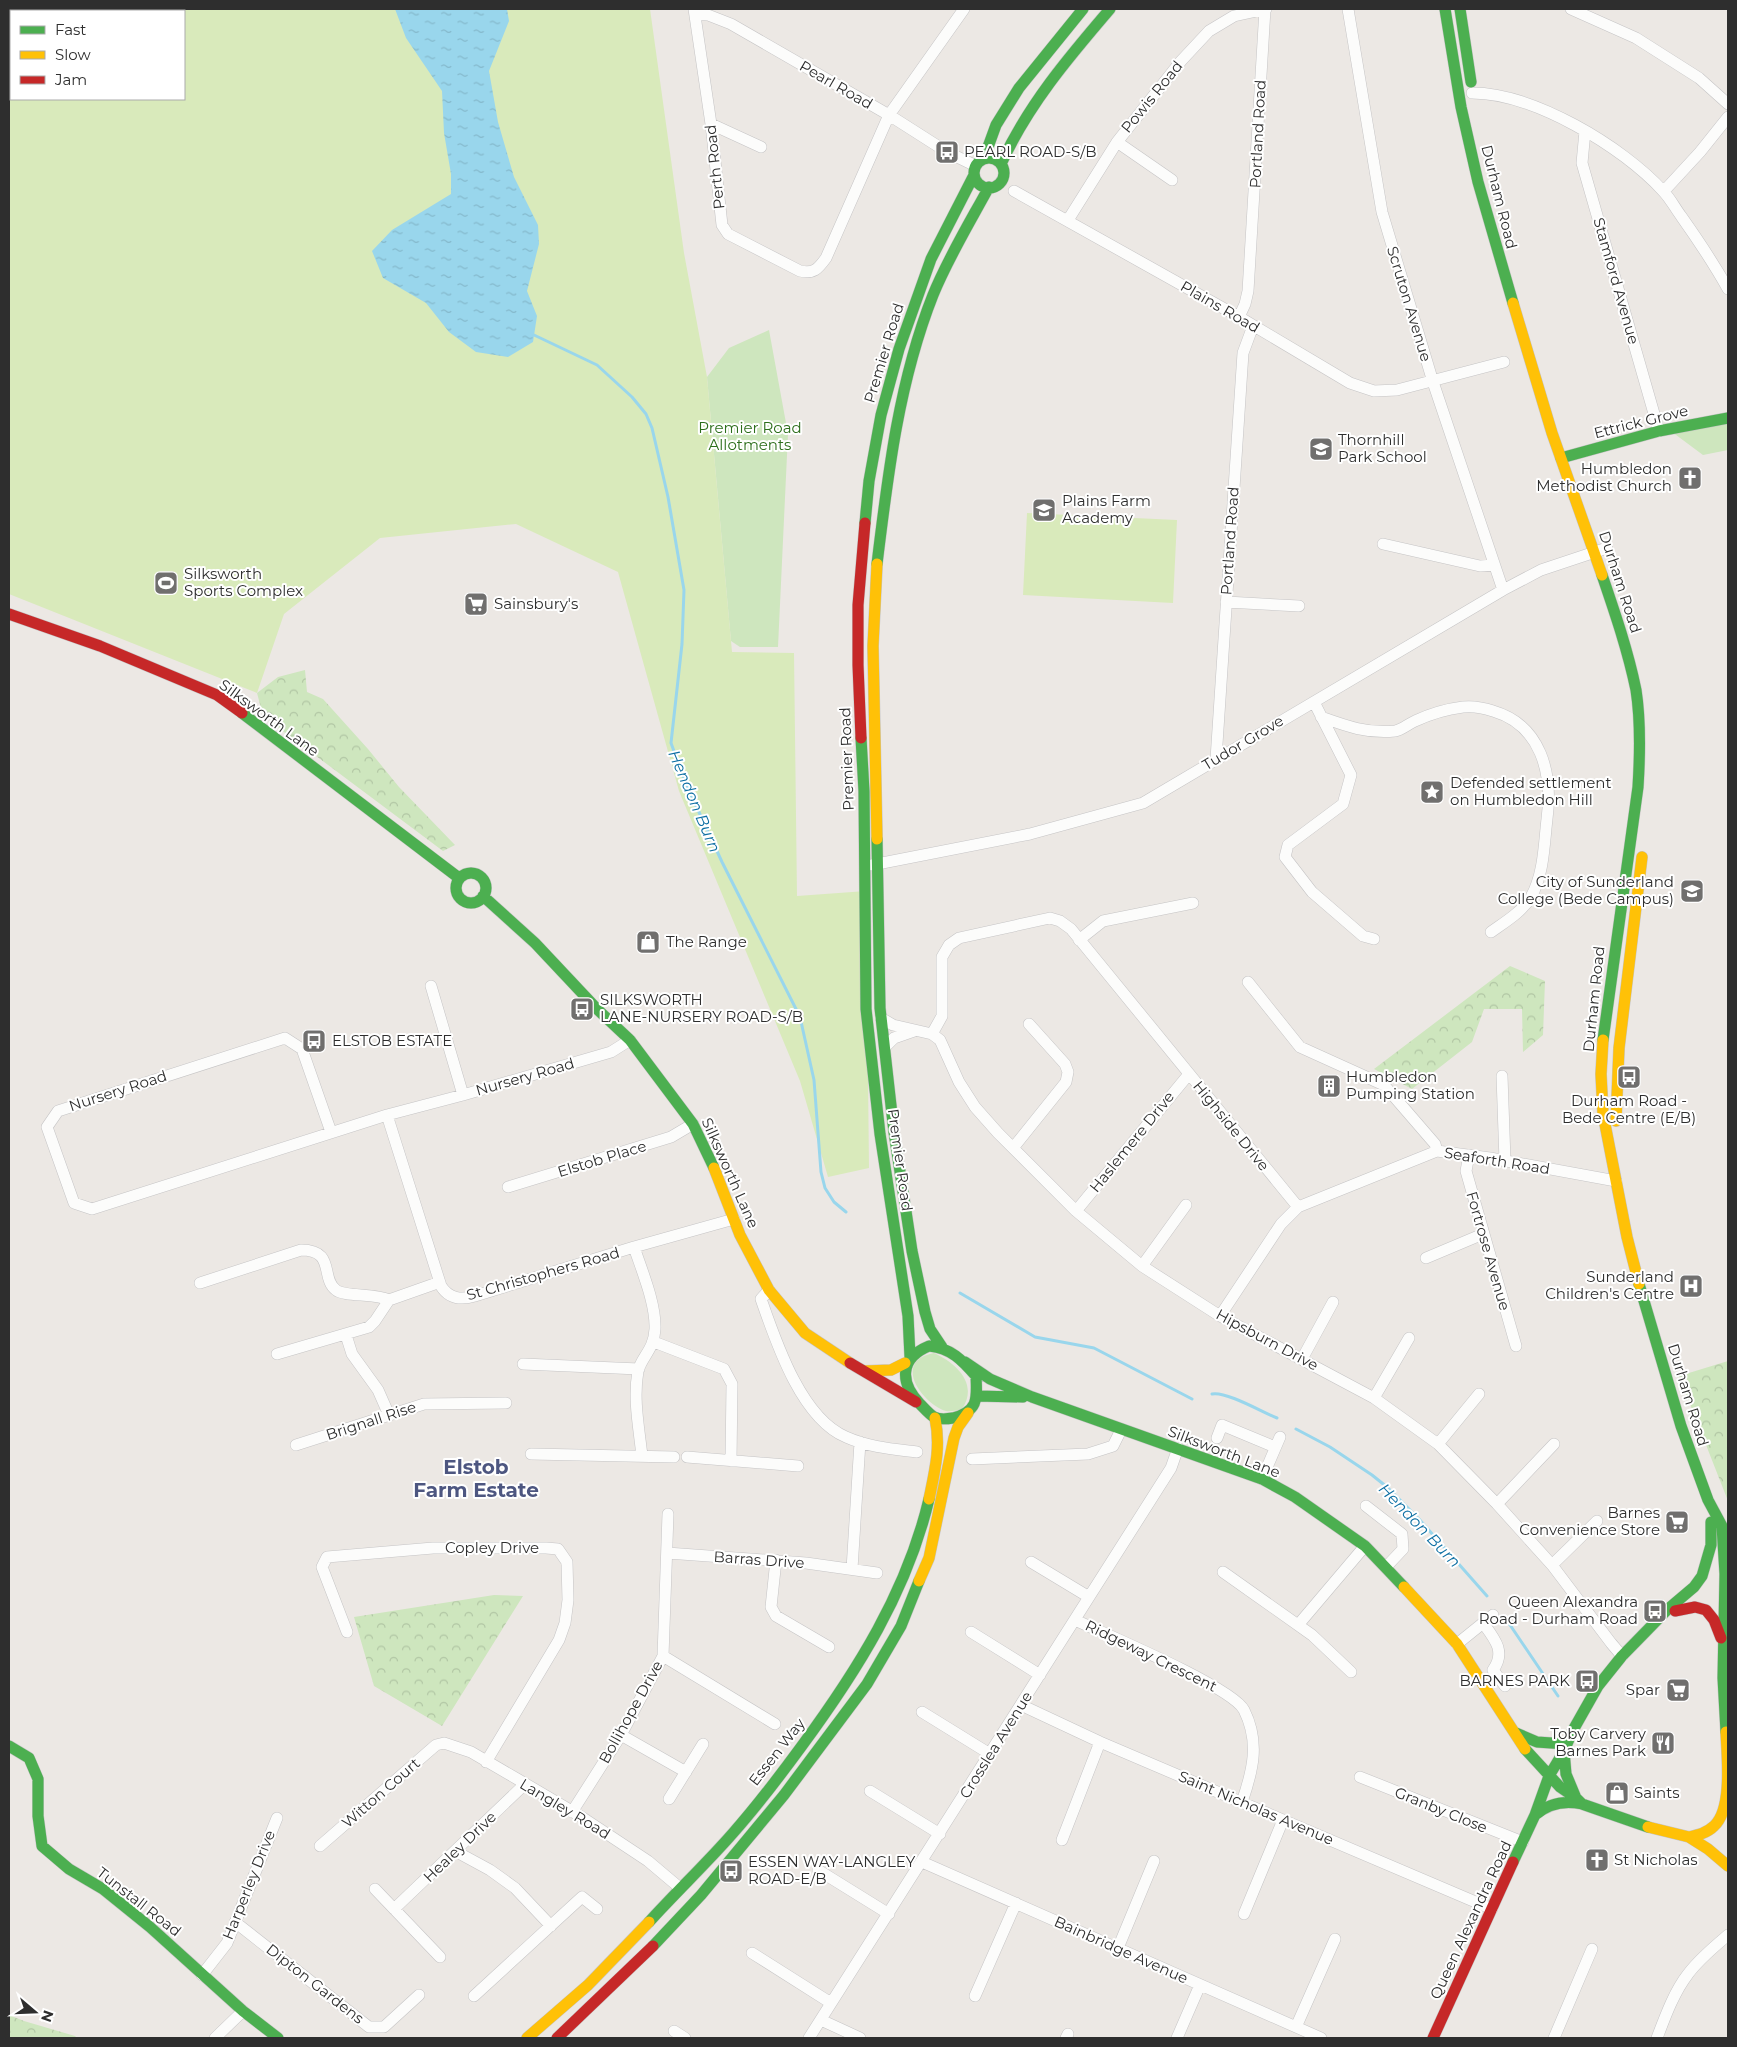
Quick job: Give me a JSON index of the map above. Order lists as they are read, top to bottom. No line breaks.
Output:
{"streets":{"main road":["Durham Road","Premier Road","Ettrick Grove","Silksworth Lane","Essen Way","Tunstall Road","Queen Alexandra Road"],"street":["Pearl Road","Powis Road","Portland Road","Perth Road","Stamford Avenue","Scruton Avenue","Plains Road","Tudor Grove","Nursery Road","Highside Drive","Haslemere Drive","Elstob Place","Seaforth Road","Fortrose Avenue","St Christophers Road","Hipsburn Drive","Brignall Rise","Copley Drive","Barras Drive","Ridgeway Crescent","Bollihope Drive","Crosslea Avenue","Witton Court","Saint Nicholas Avenue","Langley Road","Granby Close","Healey Drive","Harperley Drive","Bainbridge Avenue","Dipton Gardens"]},"crossings":[["Pearl Road","Perth Road"],["Pearl Road","Premier Road"],["Powis Road","Portland Road"],["Powis Road","Plains Road"],["Portland Road","Plains Road"],["Portland Road","Tudor Grove"],["Durham Road","Ettrick Grove"],["Durham Road","Tudor Grove"],["Durham Road","Seaforth Road"],["Durham Road","Hipsburn Drive"],["Durham Road","Queen Alexandra Road"],["Stamford Avenue","Ettrick Grove"],["Scruton Avenue","Plains Road"],["Scruton Avenue","Tudor Grove"],["Premier Road","Silksworth Lane"],["Premier Road","Tudor Grove"],["Premier Road","Essen Way"],["Silksworth Lane","Nursery Road"],["Silksworth Lane","Elstob Place"],["Silksworth Lane","St Christophers Road"],["Silksworth Lane","Crosslea Avenue"],["Silksworth Lane","Essen Way"],["Silksworth Lane","Queen Alexandra Road"],["Highside Drive","Haslemere Drive"],["Highside Drive","Seaforth Road"],["Highside Drive","Hipsburn Drive"],["Haslemere Drive","Hipsburn Drive"],["Seaforth Road","Fortrose Avenue"],["Copley Drive","Langley Road"],["Barras Drive","Bollihope Drive"],["Ridgeway Crescent","Crosslea Avenue"],["Ridgeway Crescent","Saint Nicholas Avenue"],["Bollihope Drive","Langley Road"],["Crosslea Avenue","Saint Nicholas Avenue"],["Crosslea Avenue","Bainbridge Avenue"],["Essen Way","Langley Road"],["Witton Court","Langley Road"],["Saint Nicholas Avenue","Queen Alexandra Road"],["Langley Road","Healey Drive"],["Granby Close","Queen Alexandra Road"],["Harperley Drive","Tunstall Road"],["Harperley Drive","Dipton Gardens"]],"districts":["Elstob Farm Estate"],"water":["Hendon Burn"],"parks":["Premier Road Allotments"],"places":{"bus stop":["PEARL ROAD-S/B","SILKSWORTH LANE-NURSERY ROAD-S/B","ELSTOB ESTATE","Durham Road - Bede Centre (E/B)","Queen Alexandra Road - Durham Road","BARNES PARK","ESSEN WAY-LANGLEY ROAD-E/B"],"school or university":["Thornhill Park School","Plains Farm Academy","City of Sunderland College (Bede Campus)"],"church":["Humbledon Methodist Church","St Nicholas"],"sports":["Silksworth Sports Complex"],"supermarket":["Sainsbury's","Barnes Convenience Store","Spar"],"place":["Defended settlement on Humbledon Hill"],"shop":["The Range","Saints"],"building":["Humbledon Pumping Station"],"hospital":["Sunderland Children's Centre"],"restaurant":["Toby Carvery Barnes Park"]},"legend":["Fast","Slow","Jam"],"north":"right"}
